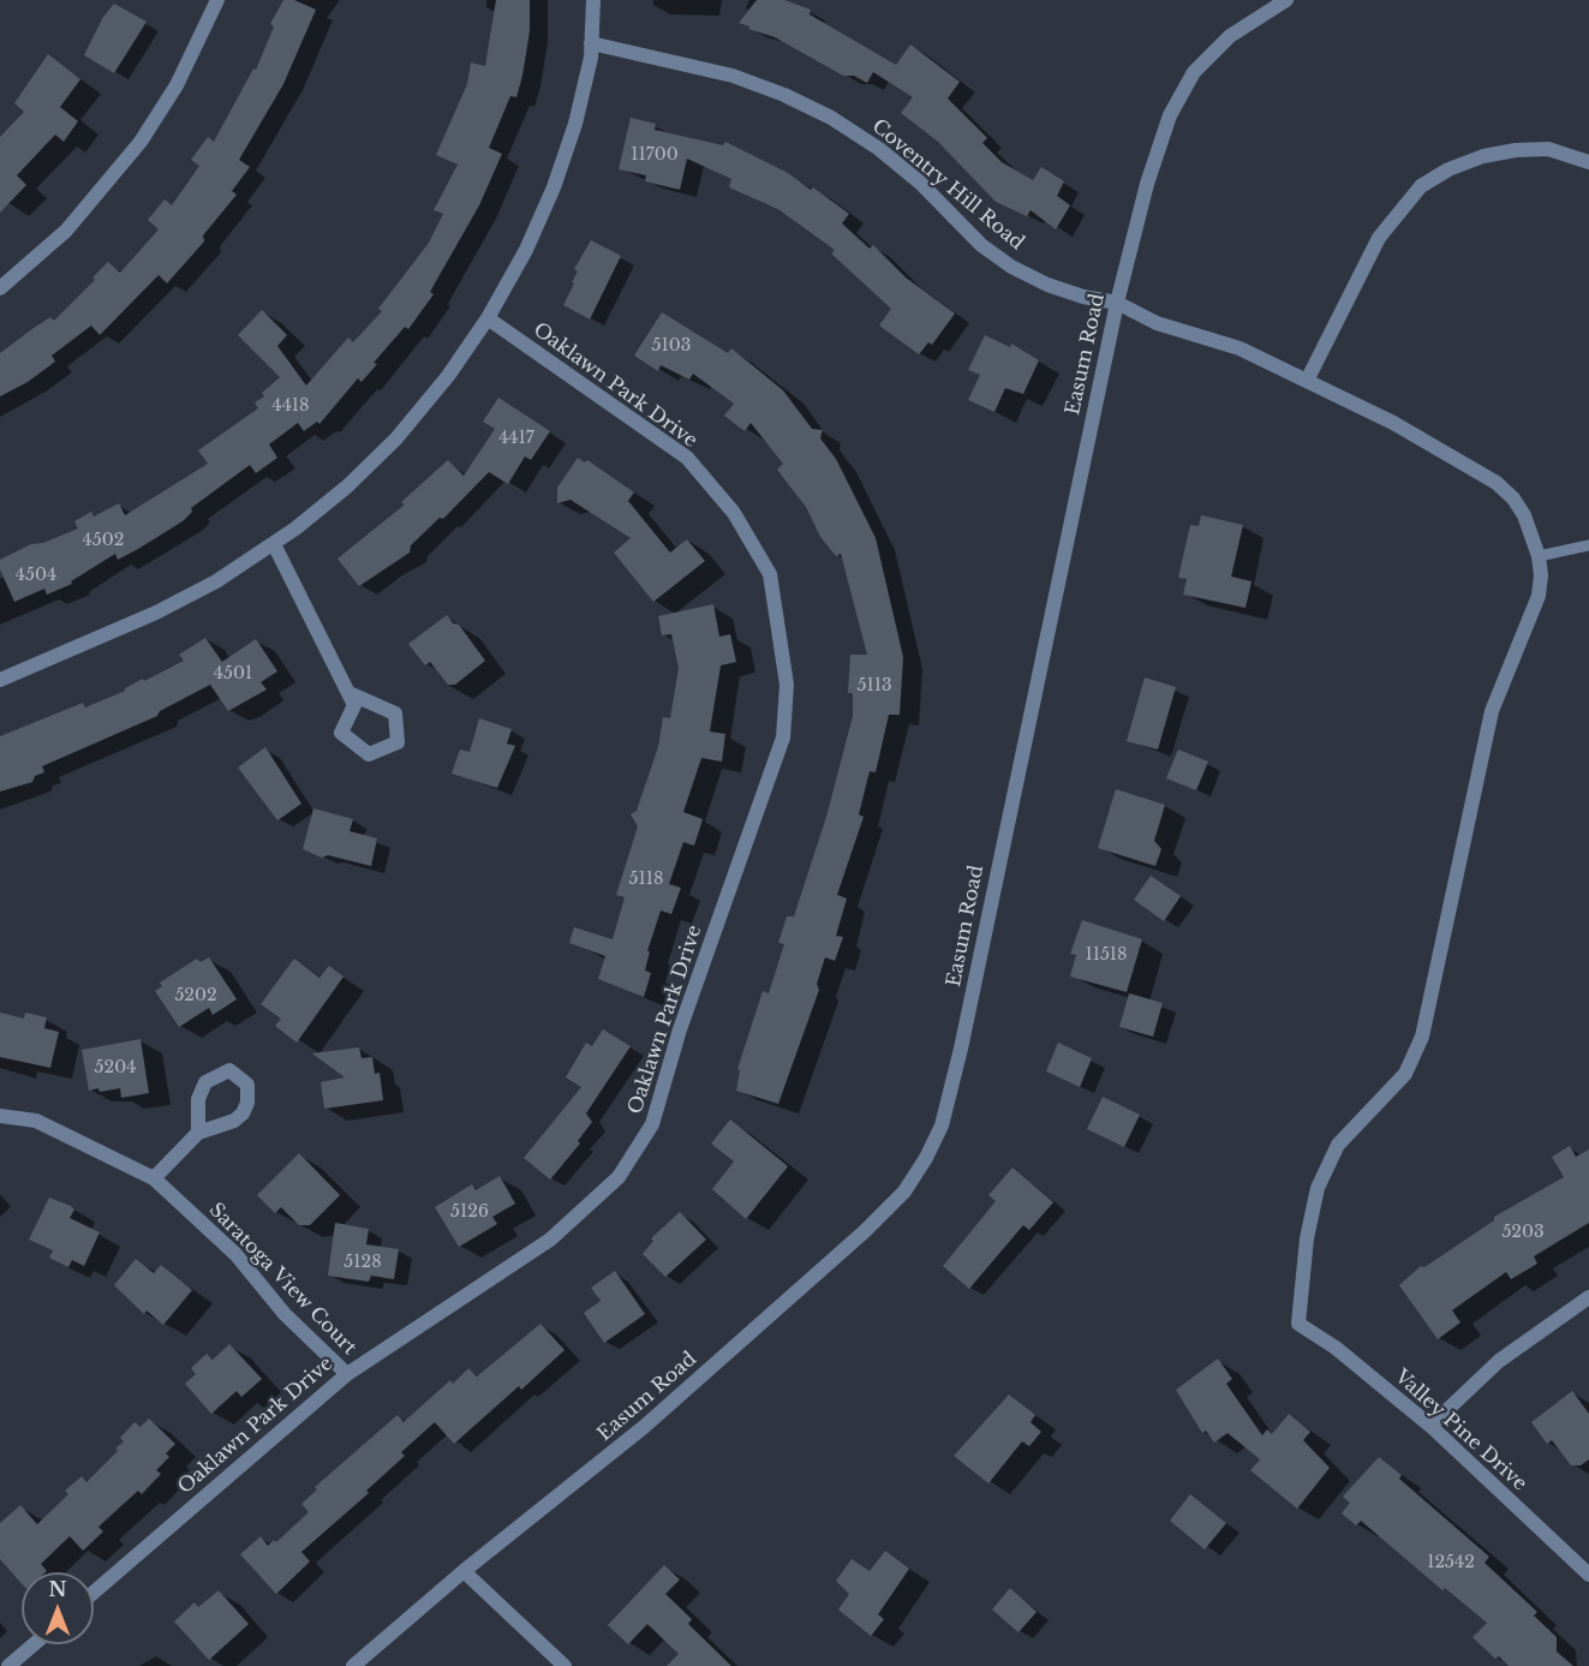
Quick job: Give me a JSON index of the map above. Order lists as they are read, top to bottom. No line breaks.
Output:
{"streets":{"street":["Coventry Hill Road","Easum Road","Oaklawn Park Drive","Saratoga View Court","Valley Pine Drive"]},"crossings":[["Coventry Hill Road","Easum Road"],["Coventry Hill Road","Valley Pine Drive"],["Oaklawn Park Drive","Saratoga View Court"]],"house_numbers":["11700","5103","4418","4417","4502","4504","4501","5113","5118","11518","5202","5204","5126","5203","5128","12542"],"north":"top"}
